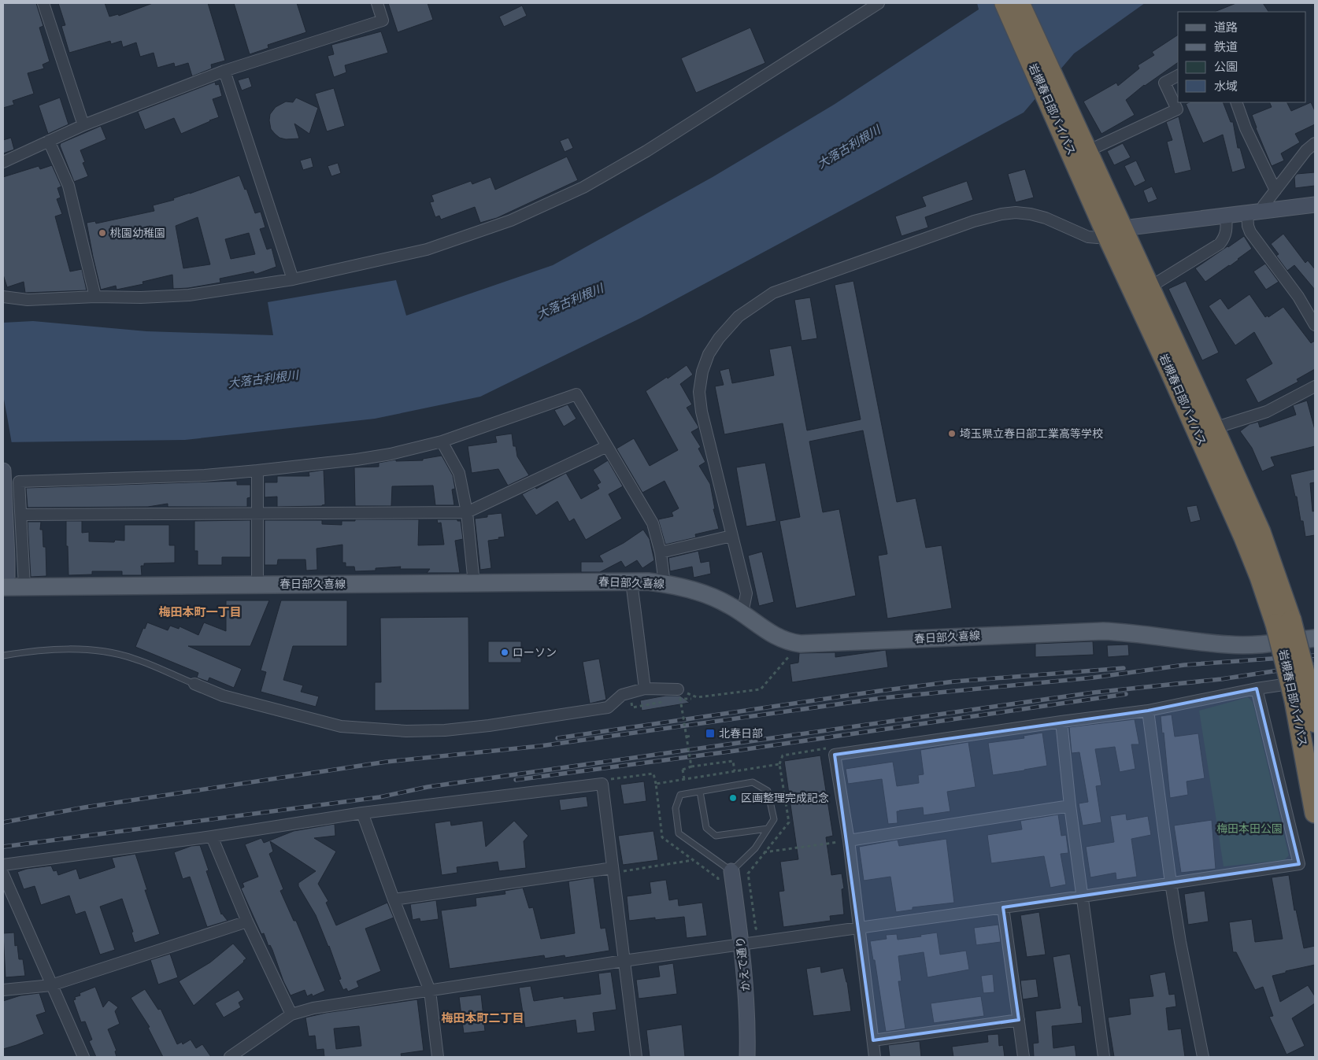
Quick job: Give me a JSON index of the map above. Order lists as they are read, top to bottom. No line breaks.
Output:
{"streets":{"highway":["岩槻春日部バイパス"],"main road":["春日部久喜線"],"street":["かえで通り"]},"districts":["梅田本町一丁目","梅田本町二丁目"],"water":["大落古利根川"],"parks":["梅田本田公園"],"places":{"other":["桃園幼稚園","埼玉県立春日部工業高等学校","ローソン","区画整理完成記念"],"transit":["北春日部"]},"legend":["道路","鉄道","公園","水域"]}
